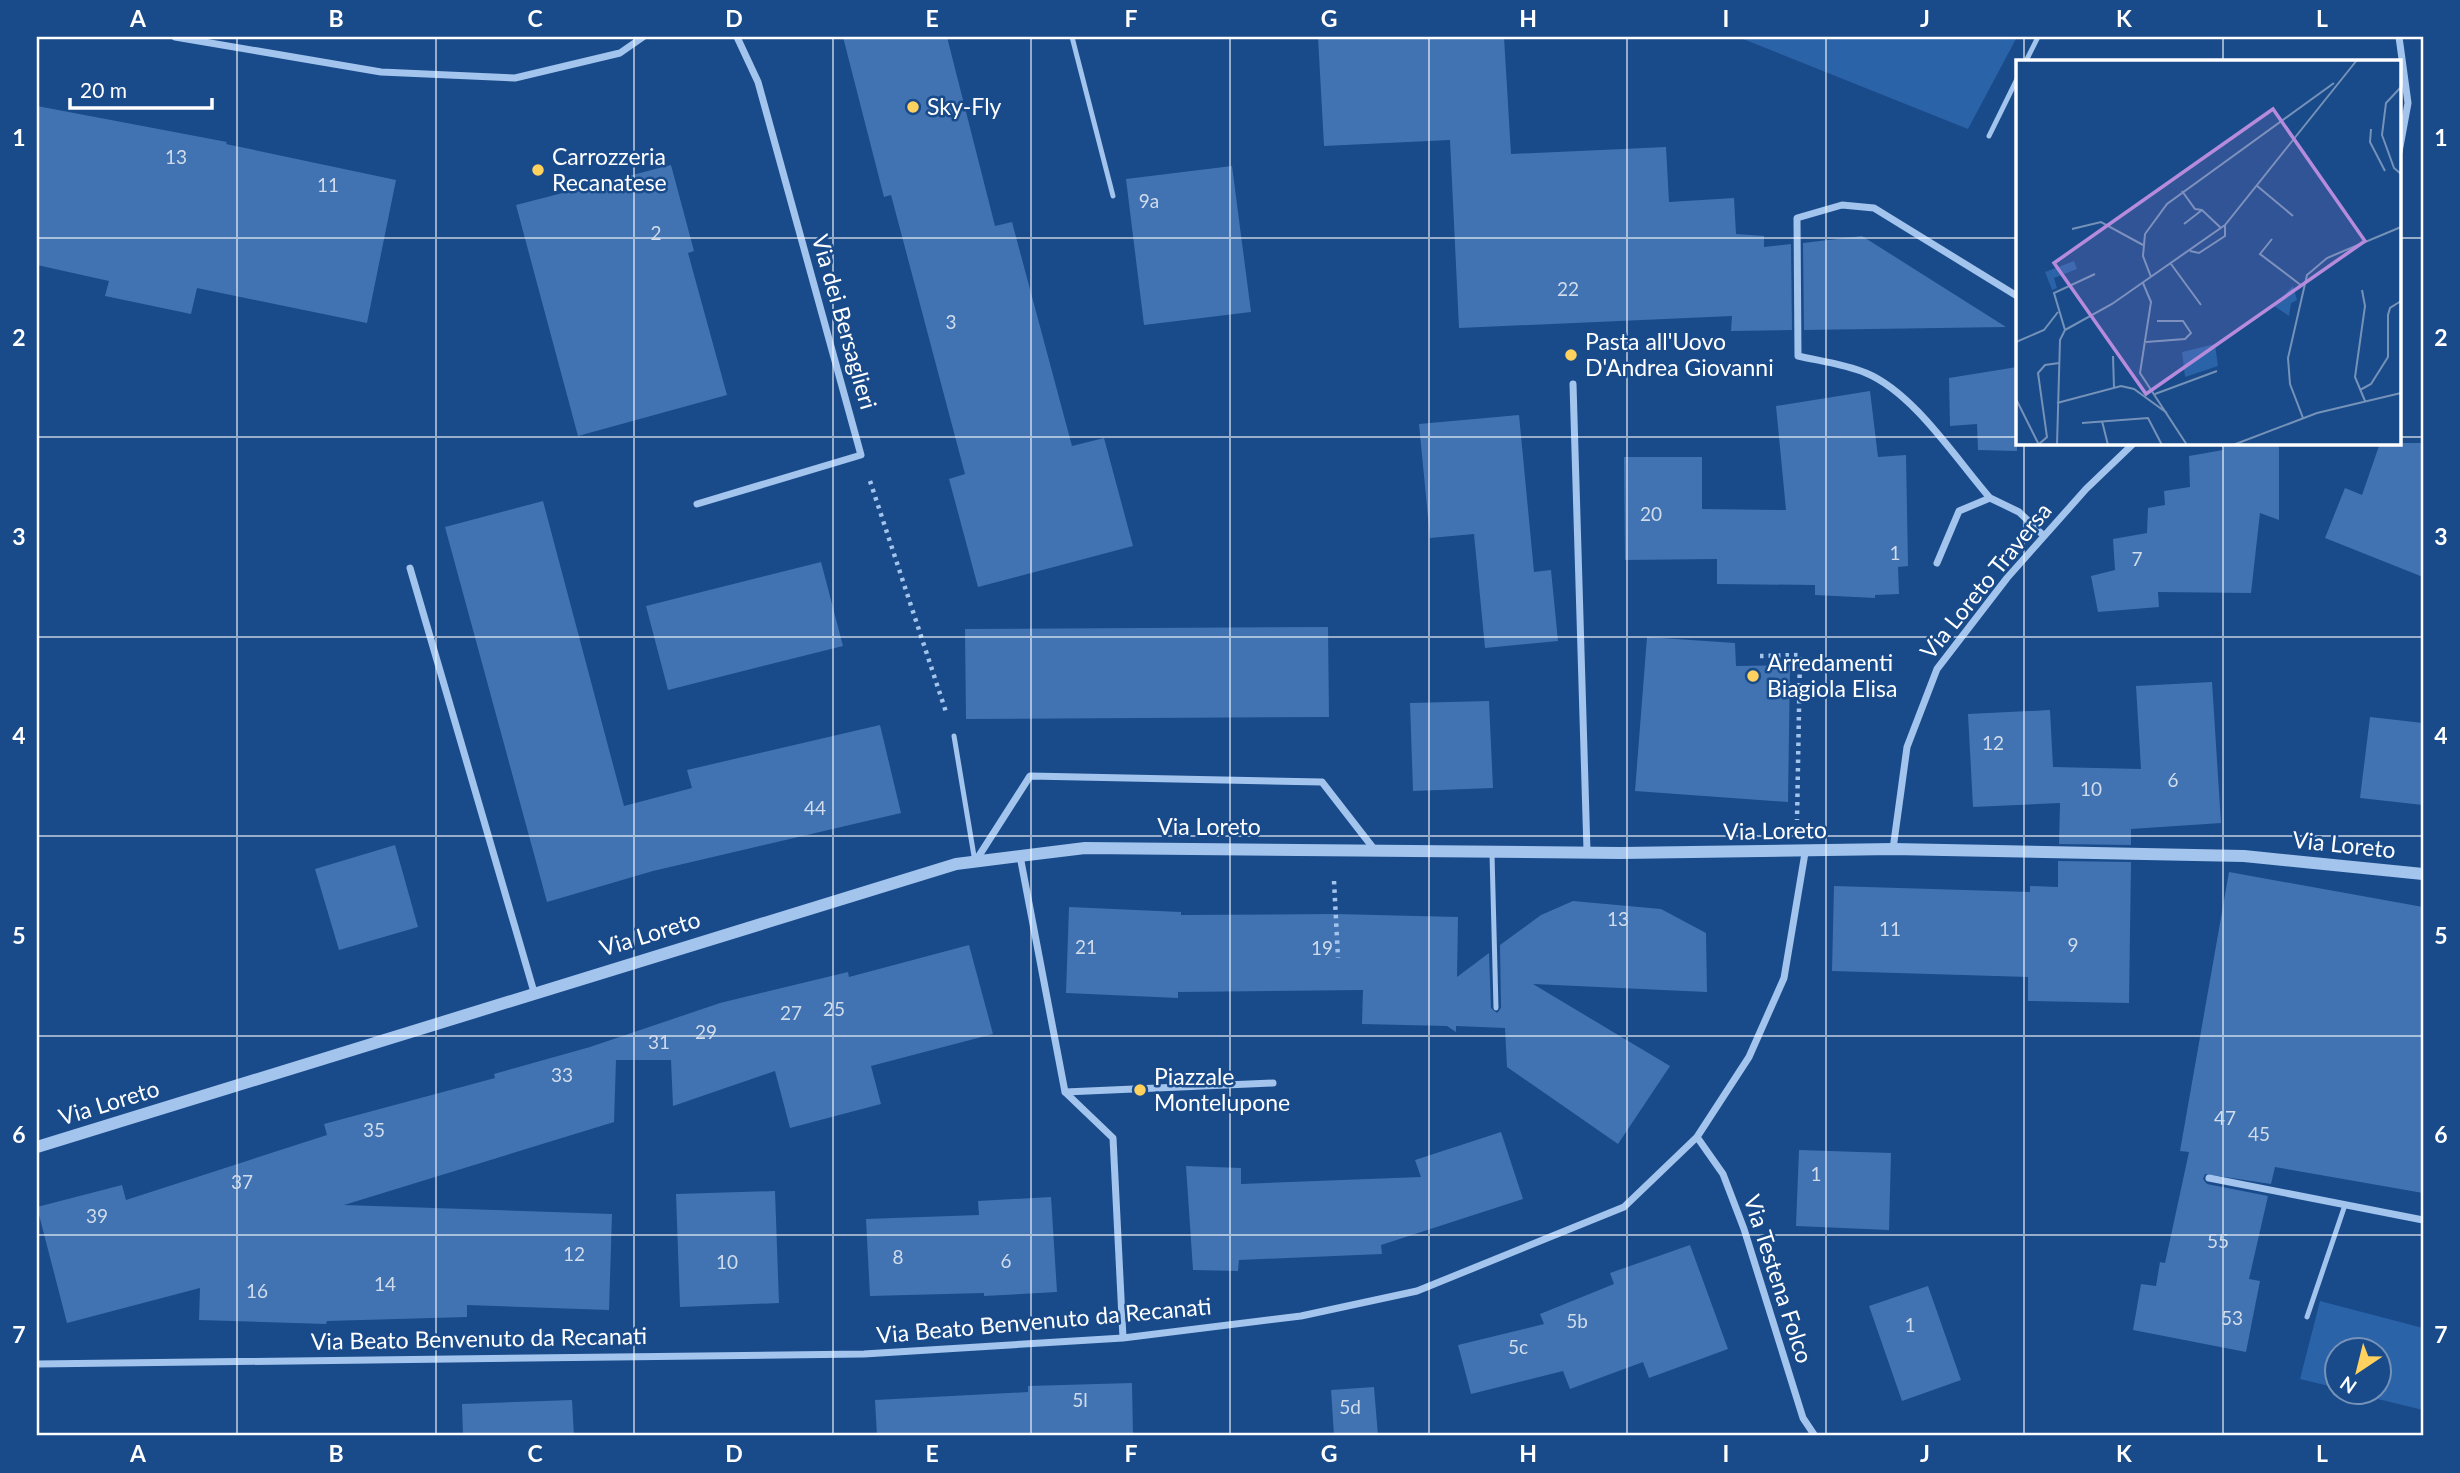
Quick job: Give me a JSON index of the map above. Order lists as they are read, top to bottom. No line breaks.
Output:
{"streets":{"street":["Via dei Bersaglieri","Via Loreto Traversa","Via Loreto","Via Testena Folco","Via Beato Benvenuto da Recanati"]},"crossings":[["Via Loreto Traversa","Via Loreto"],["Via Loreto","Via Beato Benvenuto da Recanati"],["Via Testena Folco","Via Beato Benvenuto da Recanati"]],"places":["Sky-Fly","Carrozzeria Recanatese","Pasta all'Uovo D'Andrea Giovanni","Arredamenti Biagiola Elisa","Piazzale Montelupone"],"house_numbers":["13","11","9a","2","22","3","20","1","7","12","6","10","44","13","11","9","21","19","25","27","29","31","33","47","35","45","1","37","39","55","12","8","6","10","14","16","53","5b","1","5c","5l","5d"],"scale_bar":"20 m","north":"bottom left","grid":{"columns":["A","B","C","D","E","F","G","H","I","J","K","L"],"rows":["1","2","3","4","5","6","7"]}}
